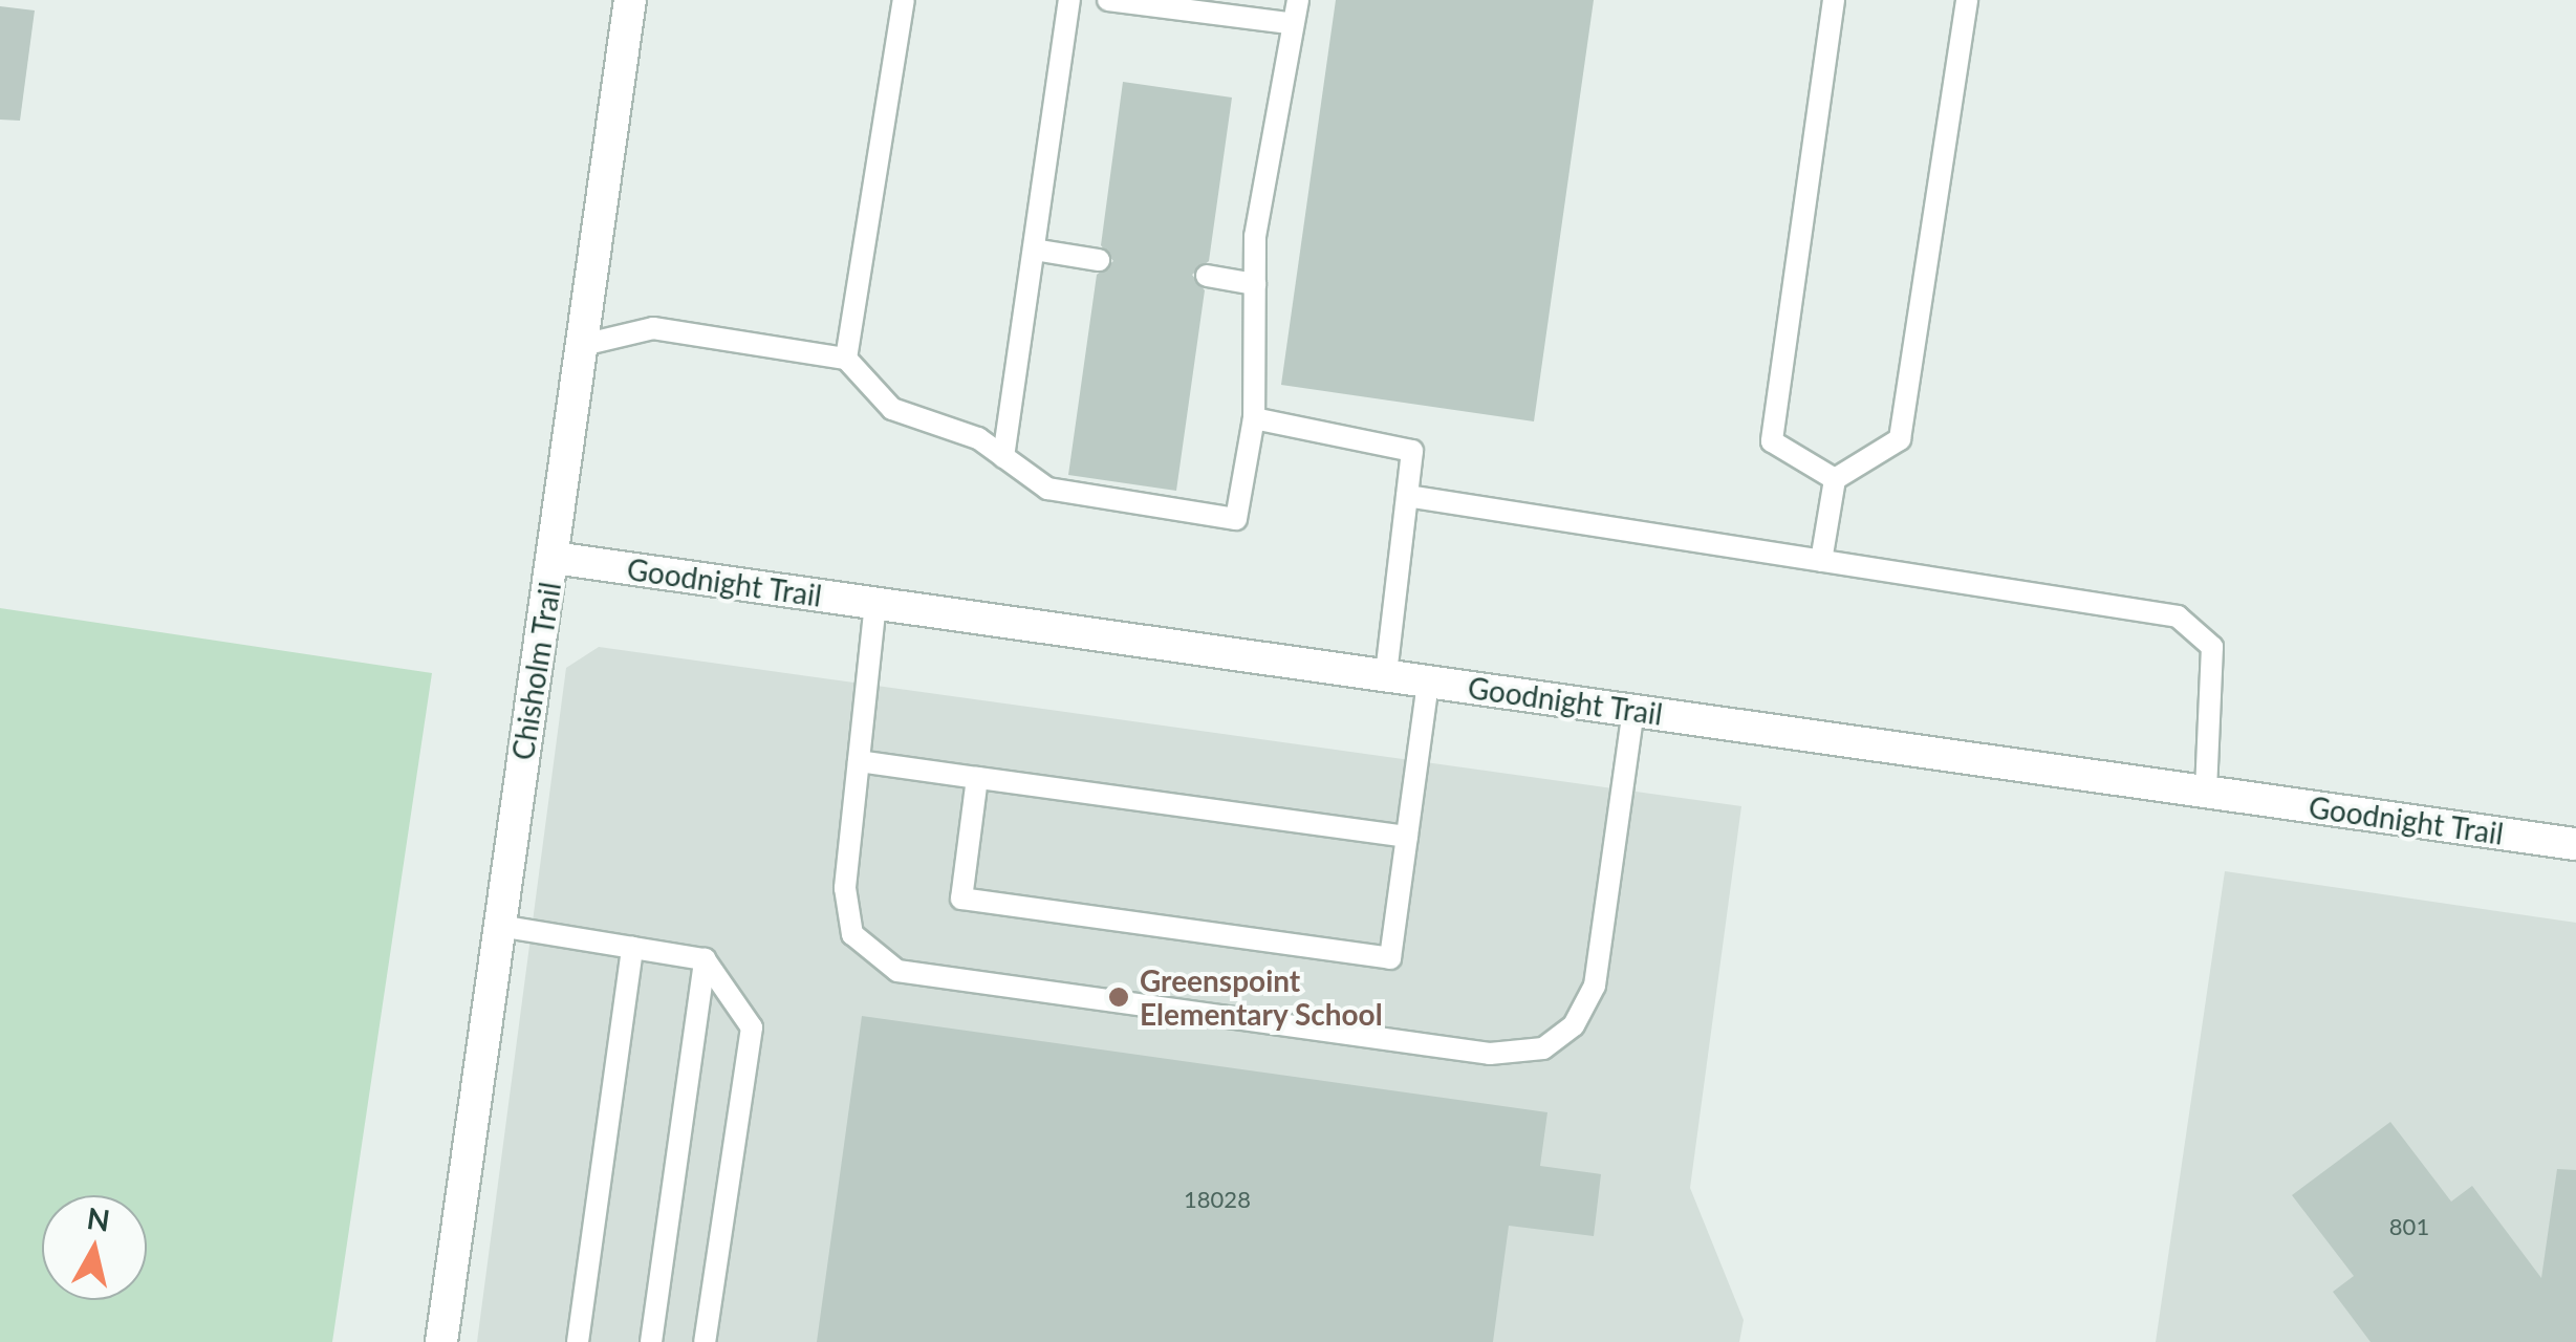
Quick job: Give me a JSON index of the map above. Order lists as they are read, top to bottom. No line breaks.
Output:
{"streets":{"street":["Goodnight Trail","Chisholm Trail"]},"crossings":[["Goodnight Trail","Chisholm Trail"]],"places":["Greenspoint Elementary School"],"house_numbers":["18028","801"],"north":"top"}
